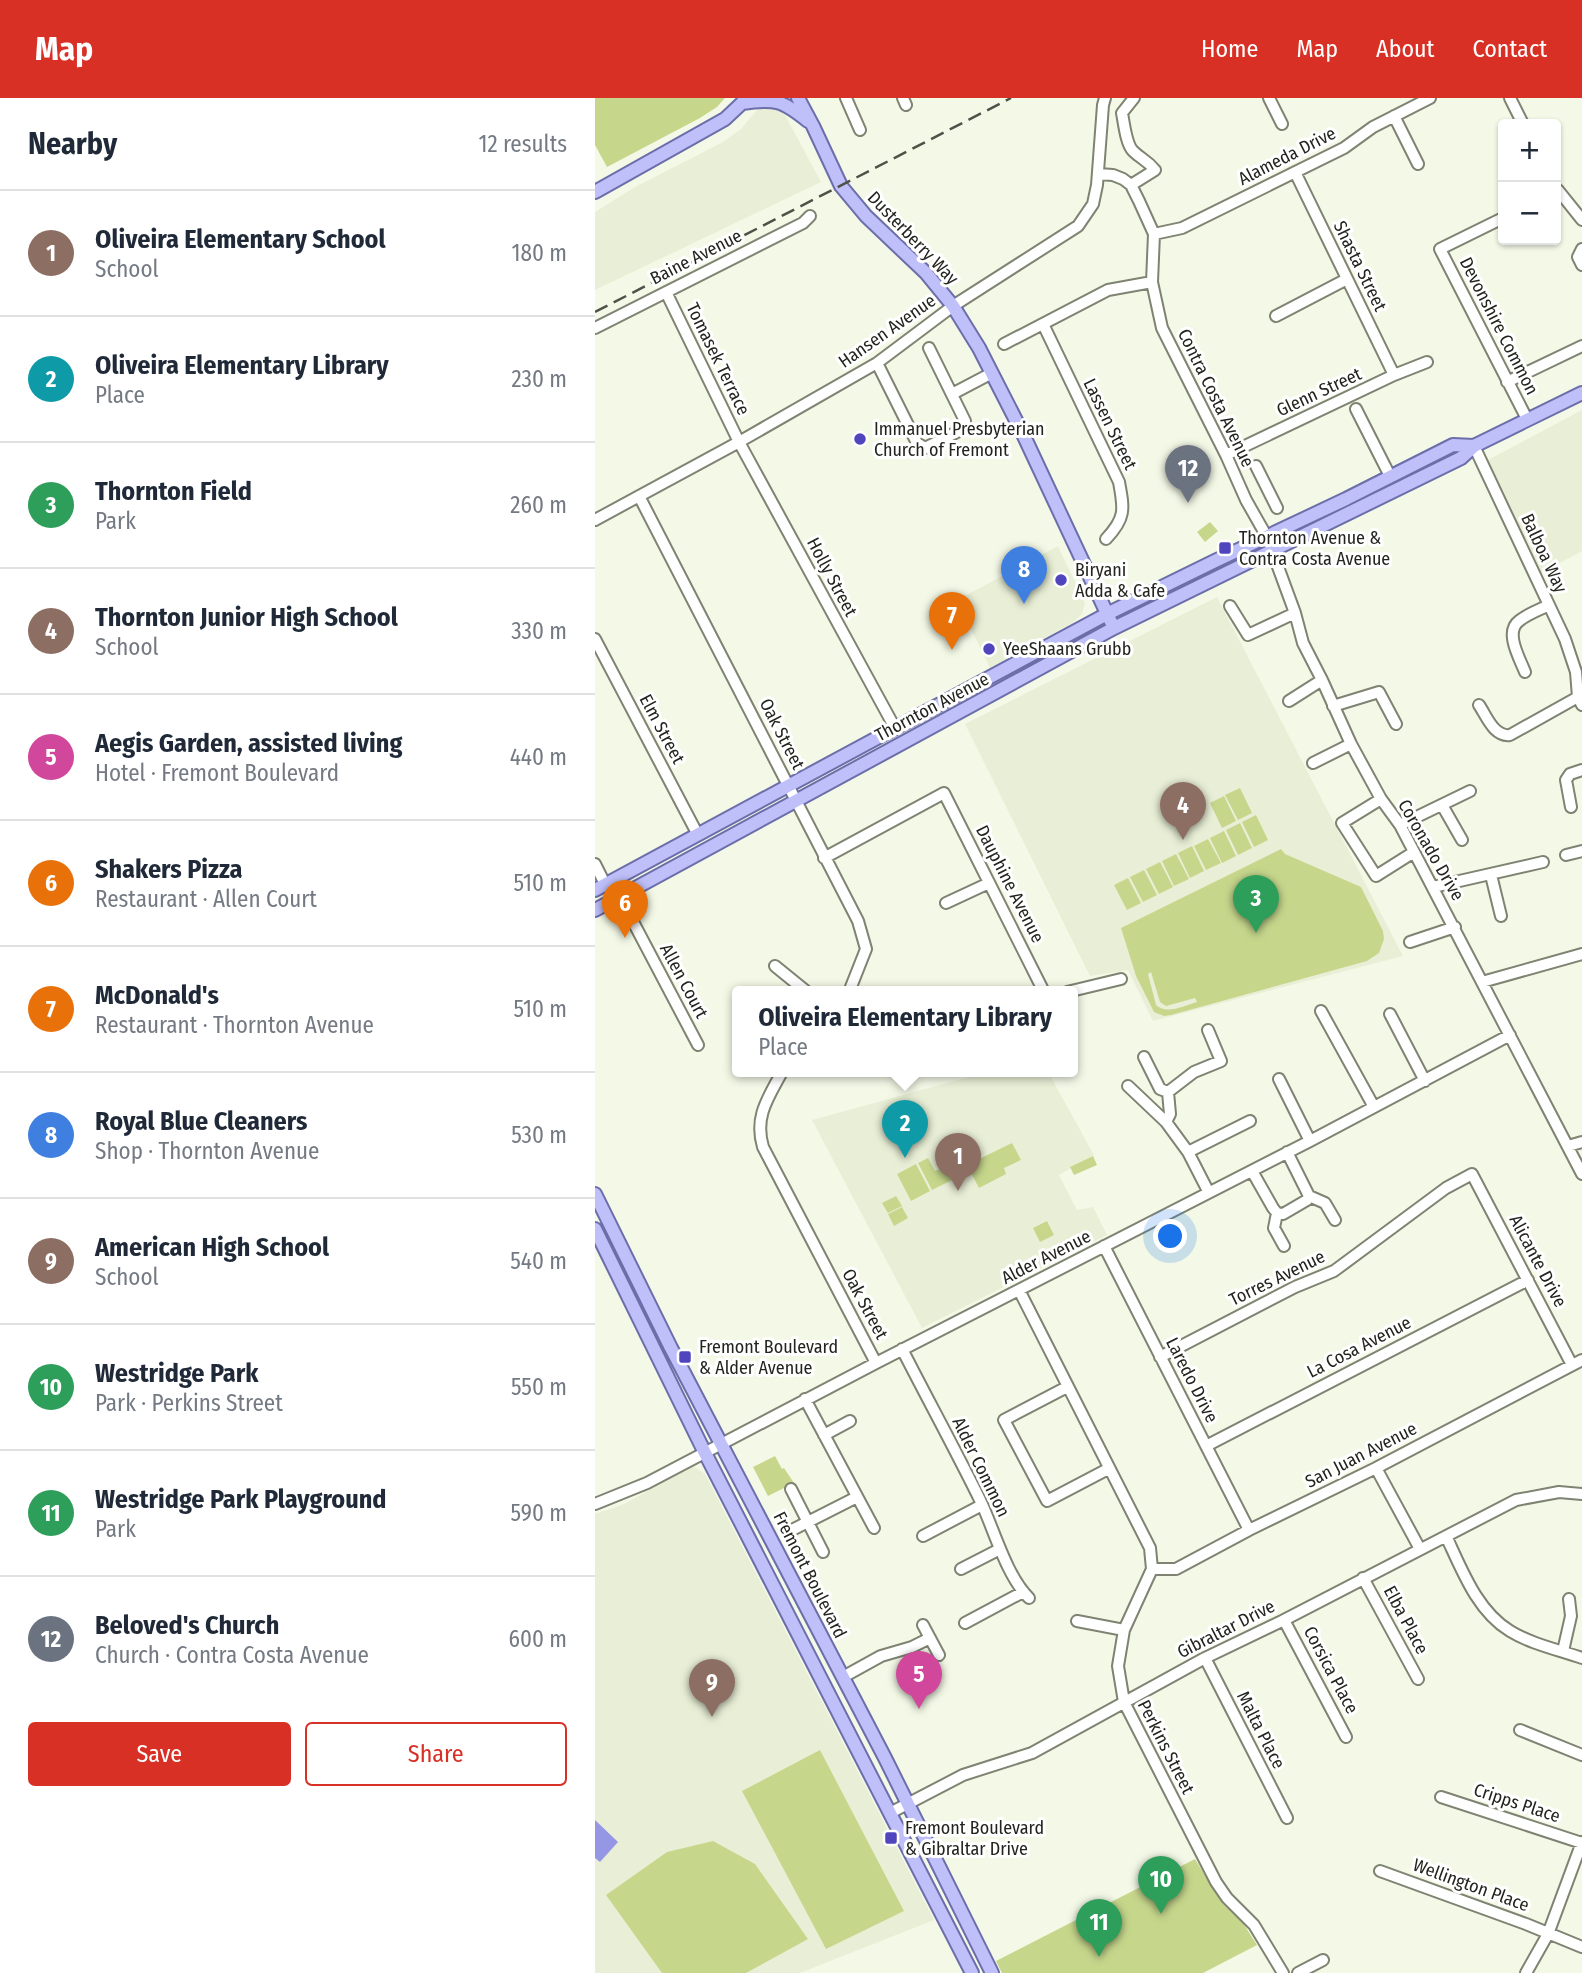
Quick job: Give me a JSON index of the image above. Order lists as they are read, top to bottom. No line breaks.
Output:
{"streets":{"main road":["Dusterberry Way","Thornton Avenue","Fremont Boulevard"],"street":["Alameda Drive","Baine Avenue","Shasta Street","Devonshire Common","Hansen Avenue","Tomasek Terrace","Glenn Street","Contra Costa Avenue","Lassen Street","Balboa Way","Holly Street","Elm Street","Oak Street","Coronado Drive","Dauphine Avenue","Allen Court","Alder Avenue","Alicante Drive","Torres Avenue","La Cosa Avenue","Laredo Drive","San Juan Avenue","Alder Common","Elba Place","Gibraltar Drive","Corsica Place","Malta Place","Perkins Street","Cripps Place","Wellington Place"]},"crossings":[["Alameda Drive","Shasta Street"],["Alameda Drive","Contra Costa Avenue"],["Dusterberry Way","Hansen Avenue"],["Dusterberry Way","Thornton Avenue"],["Baine Avenue","Tomasek Terrace"],["Shasta Street","Glenn Street"],["Devonshire Common","Thornton Avenue"],["Hansen Avenue","Tomasek Terrace"],["Hansen Avenue","Holly Street"],["Hansen Avenue","Oak Street"],["Tomasek Terrace","Holly Street"],["Glenn Street","Contra Costa Avenue"],["Contra Costa Avenue","Thornton Avenue"],["Contra Costa Avenue","Coronado Drive"],["Balboa Way","Thornton Avenue"],["Holly Street","Thornton Avenue"],["Thornton Avenue","Elm Street"],["Thornton Avenue","Oak Street"],["Thornton Avenue","Coronado Drive"],["Thornton Avenue","Allen Court"],["Oak Street","Dauphine Avenue"],["Oak Street","Alder Avenue"],["Coronado Drive","Alder Avenue"],["Alder Avenue","Laredo Drive"],["Alder Avenue","Alder Common"],["Alder Avenue","Fremont Boulevard"],["Alicante Drive","Torres Avenue"],["Alicante Drive","La Cosa Avenue"],["Alicante Drive","San Juan Avenue"],["Torres Avenue","Laredo Drive"],["La Cosa Avenue","Laredo Drive"],["Laredo Drive","San Juan Avenue"],["San Juan Avenue","Perkins Street"],["Fremont Boulevard","Gibraltar Drive"],["Elba Place","Gibraltar Drive"],["Gibraltar Drive","Corsica Place"],["Gibraltar Drive","Malta Place"],["Gibraltar Drive","Perkins Street"]],"places":{"other":["Immanuel Presbyterian Church of Fremont","Biryani Adda & Cafe","YeeShaans Grubb"],"transit":["Thornton Avenue & Contra Costa Avenue","Fremont Boulevard & Alder Avenue","Fremont Boulevard & Gibraltar Drive"]},"page":{"header":"Map","nav":["Home","Map","About","Contact"],"heading":["Nearby","12 results"],"map_buttons":["+","−"],"list":[{"mark":"1","name":"Oliveira Elementary School","note":"School","value":"180 m"},{"mark":"2","name":"Oliveira Elementary Library","note":"Place","value":"230 m"},{"mark":"3","name":"Thornton Field","note":"Park","value":"260 m"},{"mark":"4","name":"Thornton Junior High School","note":"School","value":"330 m"},{"mark":"5","name":"Aegis Garden, assisted living","note":"Hotel · Fremont Boulevard","value":"440 m"},{"mark":"6","name":"Shakers Pizza","note":"Restaurant · Allen Court","value":"510 m"},{"mark":"7","name":"McDonald's","note":"Restaurant · Thornton Avenue","value":"510 m"},{"mark":"8","name":"Royal Blue Cleaners","note":"Shop · Thornton Avenue","value":"530 m"},{"mark":"9","name":"American High School","note":"School","value":"540 m"},{"mark":"10","name":"Westridge Park","note":"Park · Perkins Street","value":"550 m"},{"mark":"11","name":"Westridge Park Playground","note":"Park","value":"590 m"},{"mark":"12","name":"Beloved's Church","note":"Church · Contra Costa Avenue","value":"600 m"}],"pins":["12","8","7","4","3","6","2","1","5","9","10","11"],"popup":["Oliveira Elementary Library","Place"],"buttons":["Save","Share"]}}
